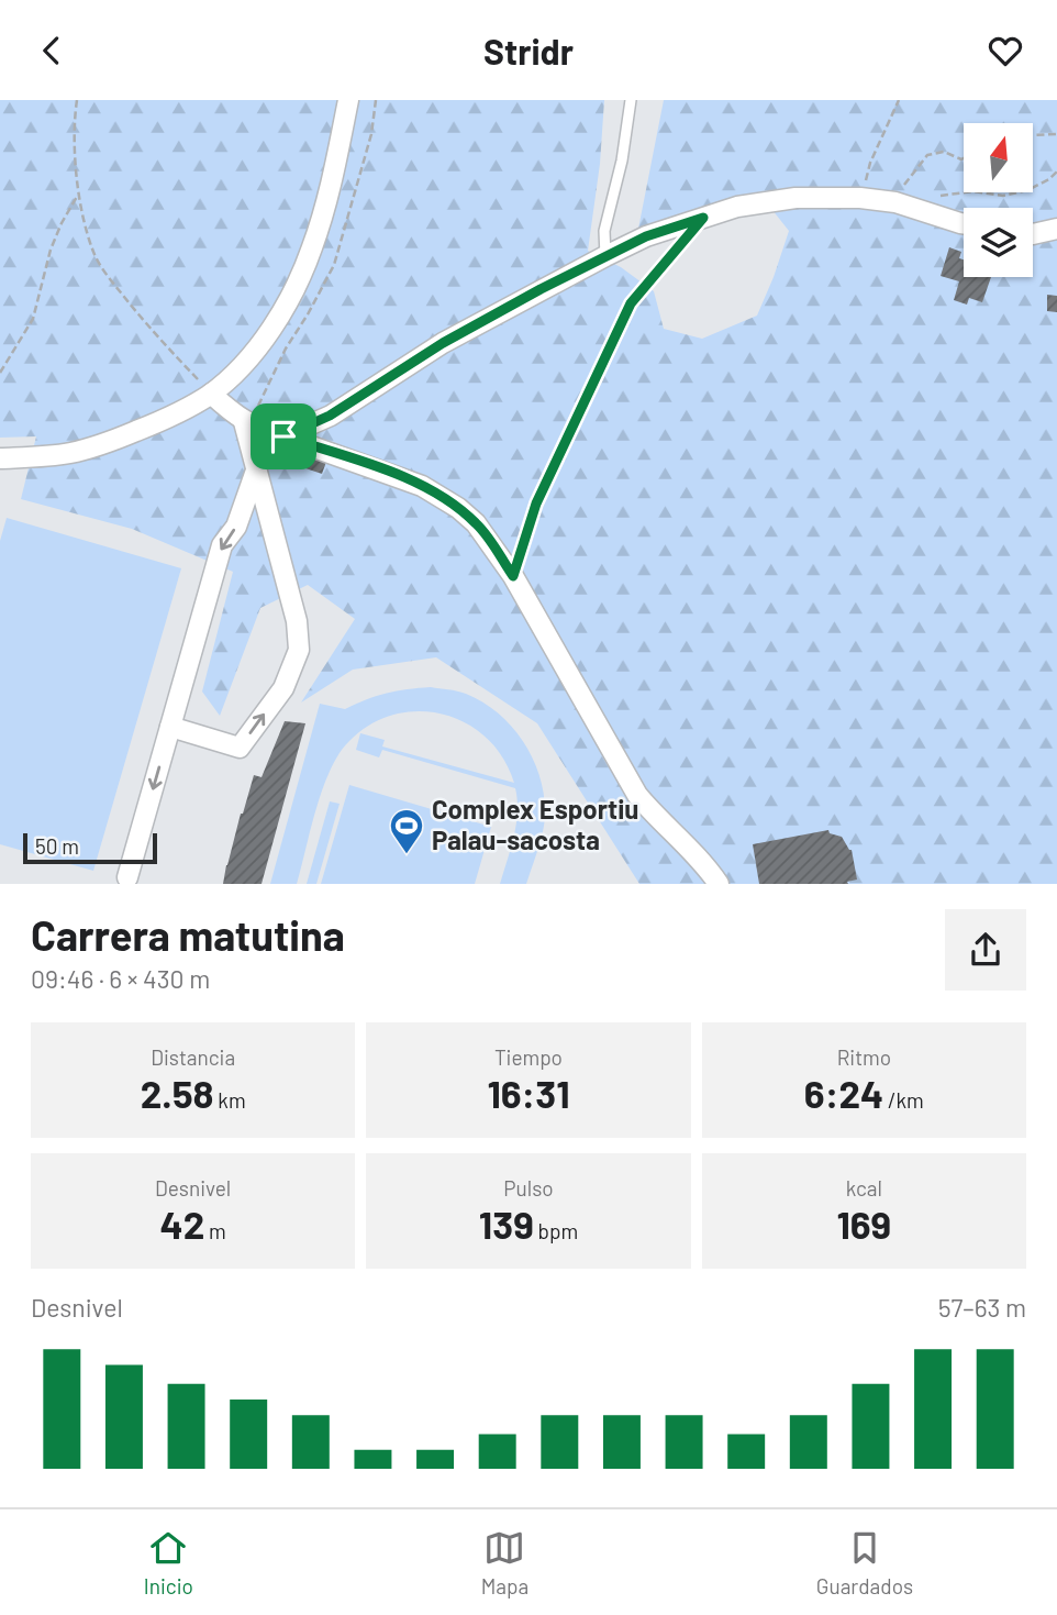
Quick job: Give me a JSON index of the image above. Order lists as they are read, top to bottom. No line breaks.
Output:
{"places":{"sports":["Complex Esportiu Palau-sacosta"]},"scale_bar":"50 m","north":"top","page":{"header":"Stridr","scale":"50 m","heading":["Carrera matutina","09:46 · 6 × 430 m"],"stats":[["Distancia","2.58 km"],["Tiempo","16:31"],["Ritmo","6:24 /km"],["Desnivel","42 m"],["Pulso","139 bpm"],["kcal","169"]],"chart":["Desnivel","57–63 m"],"tabs":["Inicio","Mapa","Guardados"]}}
